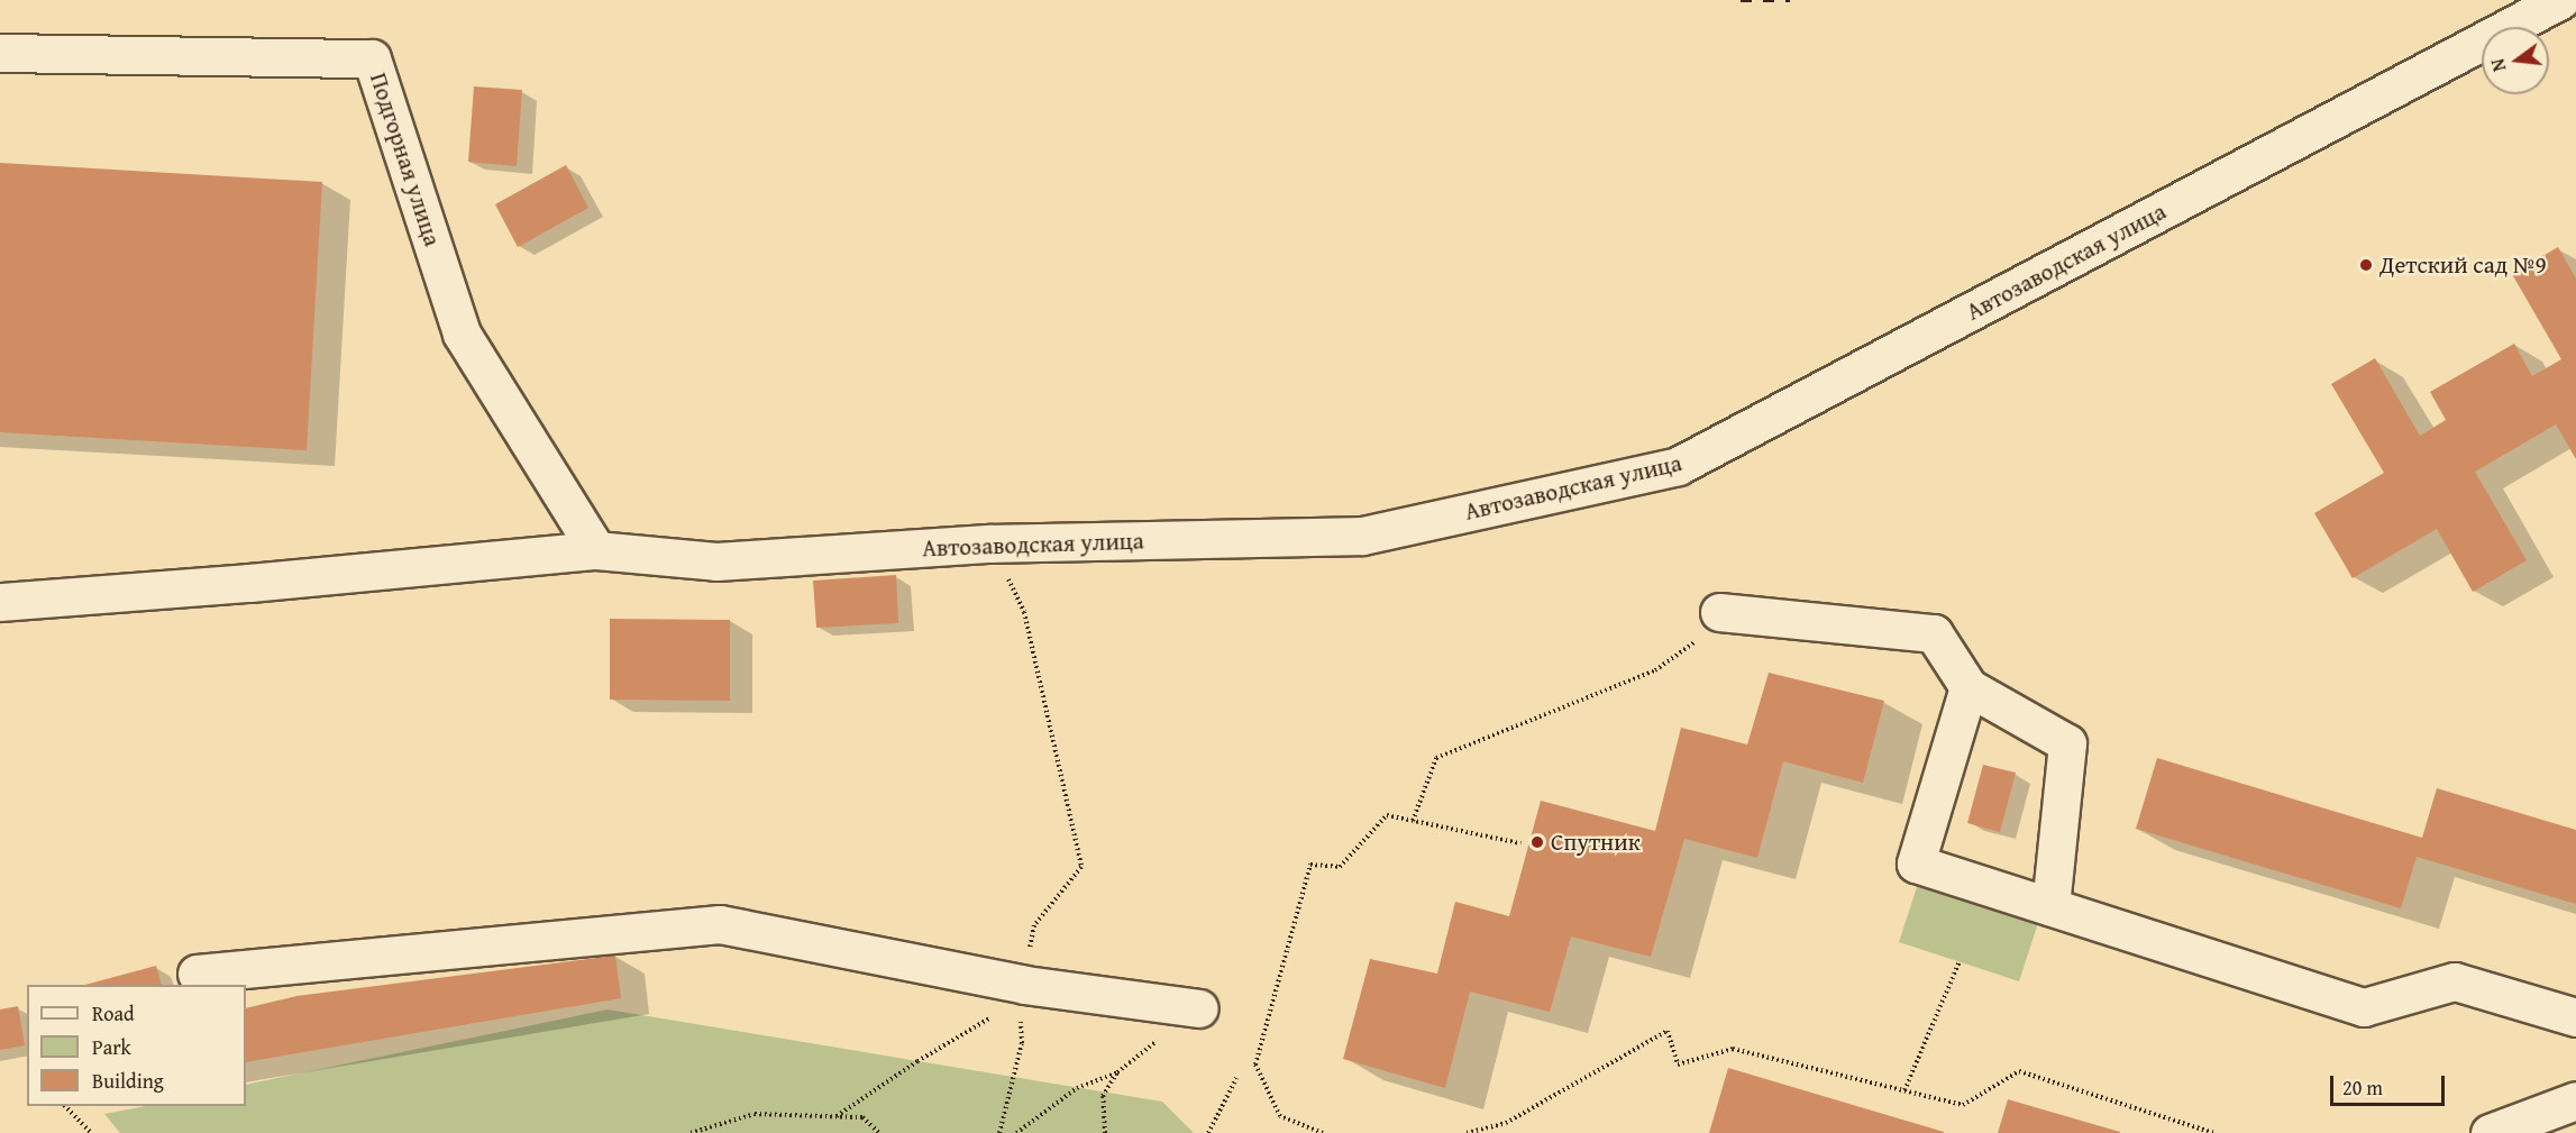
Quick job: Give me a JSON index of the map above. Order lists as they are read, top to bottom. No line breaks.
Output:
{"streets":{"street":["Подгорная улица","Автозаводская улица"]},"crossings":[["Подгорная улица","Автозаводская улица"]],"places":["Детский сад №9","Спутник"],"legend":["Road","Park","Building"],"scale_bar":"20 m","north":"left"}
